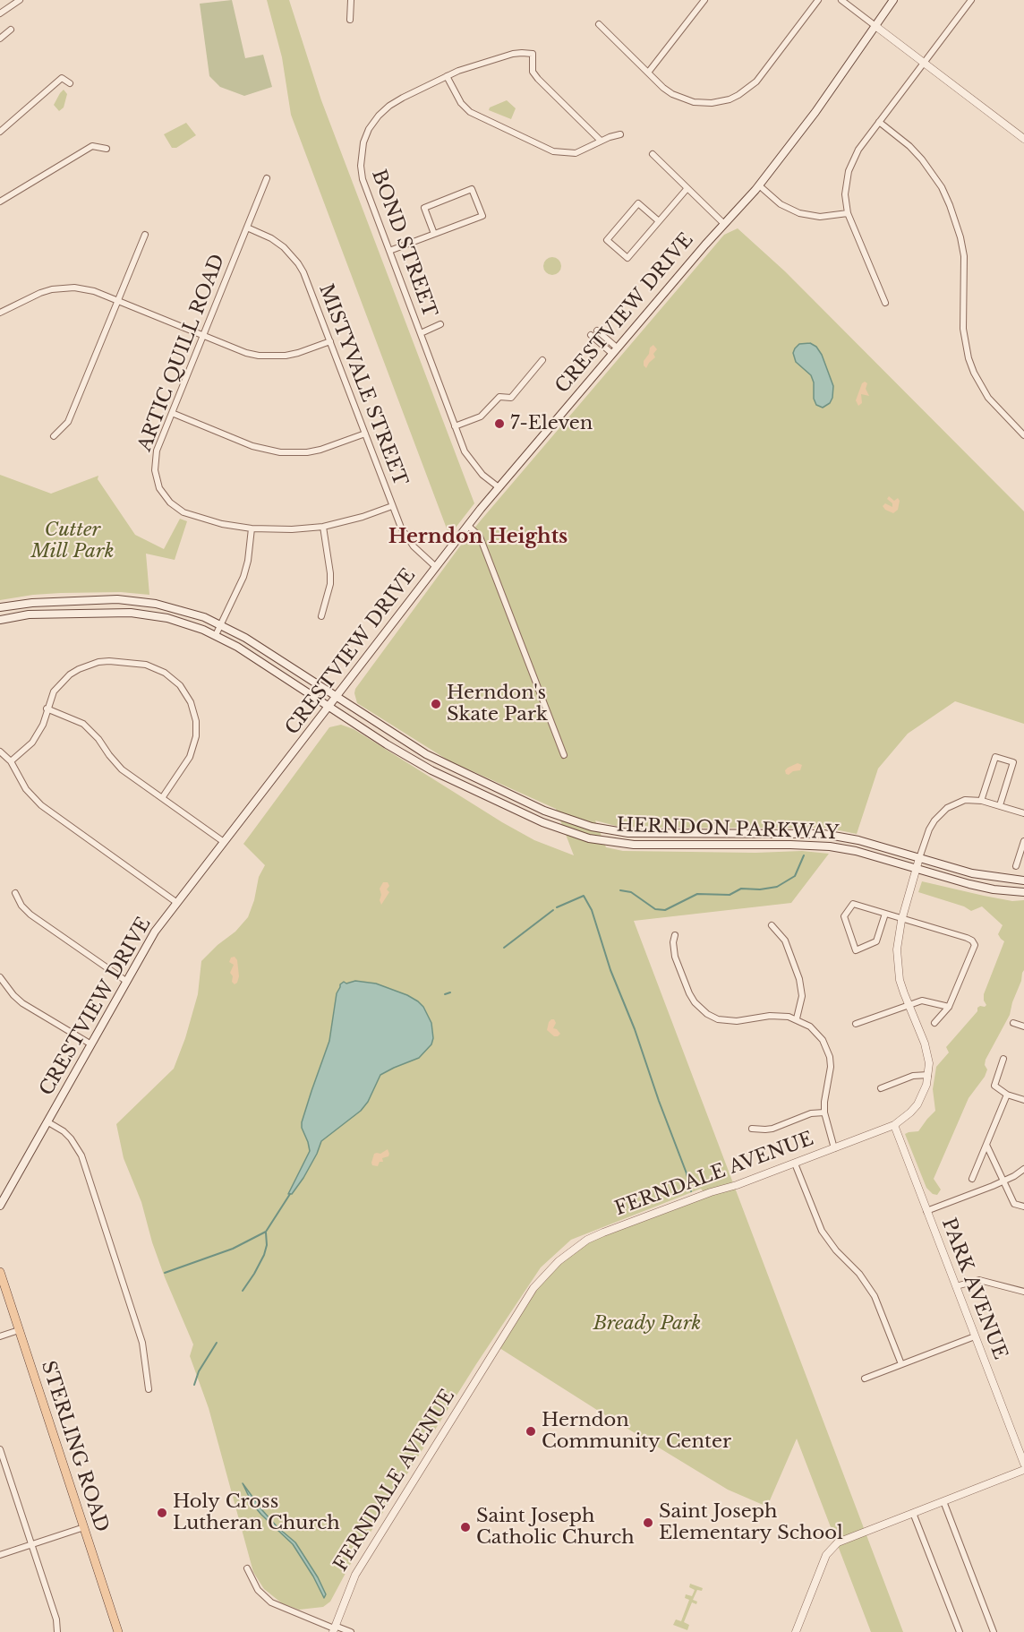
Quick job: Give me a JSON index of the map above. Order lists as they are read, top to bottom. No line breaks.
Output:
{"streets":{"main road":["CRESTVIEW DRIVE","HERNDON PARKWAY","STERLING ROAD"],"street":["BOND STREET","ARTIC QUILL ROAD","MISTYVALE STREET","FERNDALE AVENUE","PARK AVENUE"]},"crossings":[["BOND STREET","CRESTVIEW DRIVE"],["CRESTVIEW DRIVE","MISTYVALE STREET"],["CRESTVIEW DRIVE","HERNDON PARKWAY"],["ARTIC QUILL ROAD","MISTYVALE STREET"],["HERNDON PARKWAY","FERNDALE AVENUE"],["FERNDALE AVENUE","PARK AVENUE"]],"districts":["Herndon Heights"],"parks":["Cutter Mill Park","Bready Park"],"places":["7-Eleven","Herndon's Skate Park","Herndon Community Center","Holy Cross Lutheran Church","Saint Joseph Elementary School","Saint Joseph Catholic Church"]}
